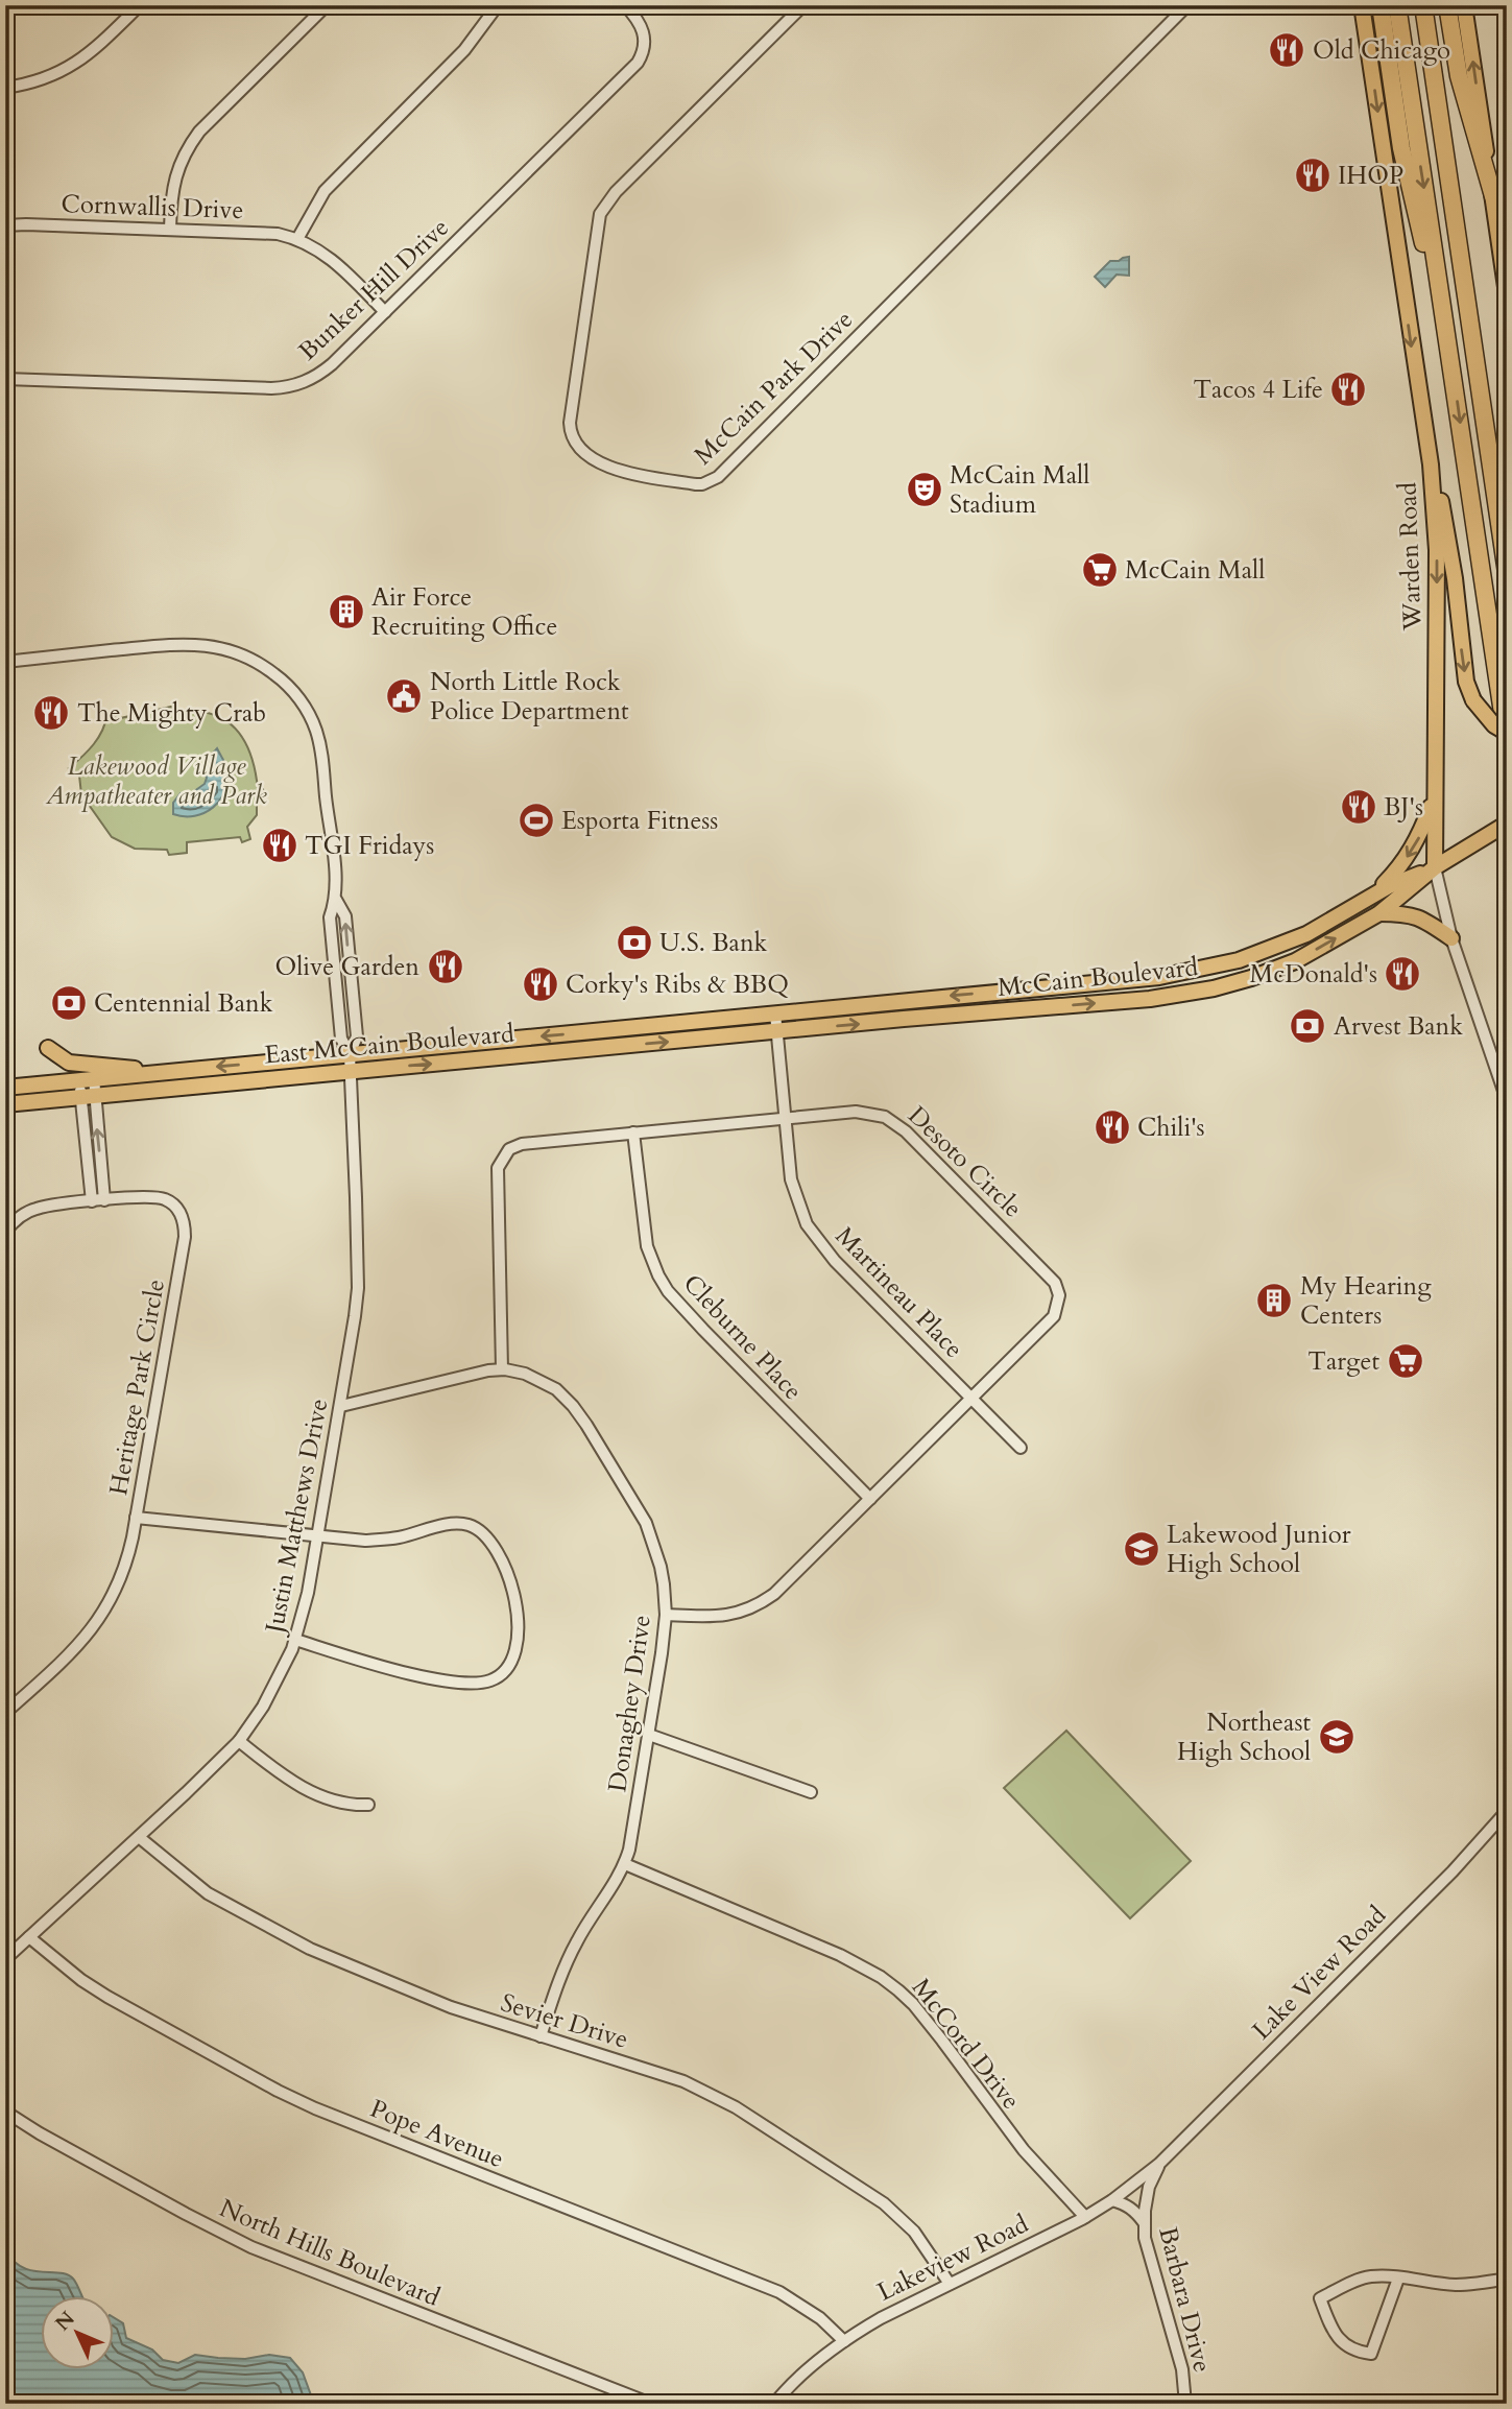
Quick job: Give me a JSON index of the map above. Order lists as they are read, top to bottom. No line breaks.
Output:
{"streets":{"main road":["Warden Road","McCain Boulevard","East McCain Boulevard"],"street":["Cornwallis Drive","Bunker Hill Drive","McCain Park Drive","Desoto Circle","Martineau Place","Cleburne Place","Heritage Park Circle","Justin Matthews Drive","Donaghey Drive","Lake View Road","Sevier Drive","McCord Drive","Pope Avenue","North Hills Boulevard","Lakeview Road","Barbara Drive"]},"crossings":[["Cornwallis Drive","Bunker Hill Drive"],["Warden Road","McCain Boulevard"],["McCain Boulevard","East McCain Boulevard"],["McCain Boulevard","Martineau Place"],["East McCain Boulevard","Martineau Place"],["East McCain Boulevard","Justin Matthews Drive"],["Desoto Circle","Martineau Place"],["Desoto Circle","Cleburne Place"],["Desoto Circle","Donaghey Drive"],["Justin Matthews Drive","Donaghey Drive"],["Justin Matthews Drive","Sevier Drive"],["Justin Matthews Drive","Pope Avenue"],["Donaghey Drive","Sevier Drive"],["Donaghey Drive","McCord Drive"],["Lake View Road","Lakeview Road"],["Lake View Road","Barbara Drive"],["Sevier Drive","Lakeview Road"],["McCord Drive","Lakeview Road"],["Pope Avenue","Lakeview Road"],["Lakeview Road","Barbara Drive"]],"parks":["Lakewood Village Ampatheater and Park"],"places":{"restaurant":["Old Chicago","IHOP","Tacos 4 Life","The Mighty Crab","BJ's","TGI Fridays","Olive Garden","McDonald's","Corky's Ribs & BBQ","Chili's"],"theatre":["McCain Mall Stadium"],"supermarket":["McCain Mall","Target"],"building":["Air Force Recruiting Office","My Hearing Centers"],"public building":["North Little Rock Police Department"],"sports":["Esporta Fitness"],"bank":["U.S. Bank","Centennial Bank","Arvest Bank"],"school or university":["Lakewood Junior High School","Northeast High School"]},"north":"top left"}
